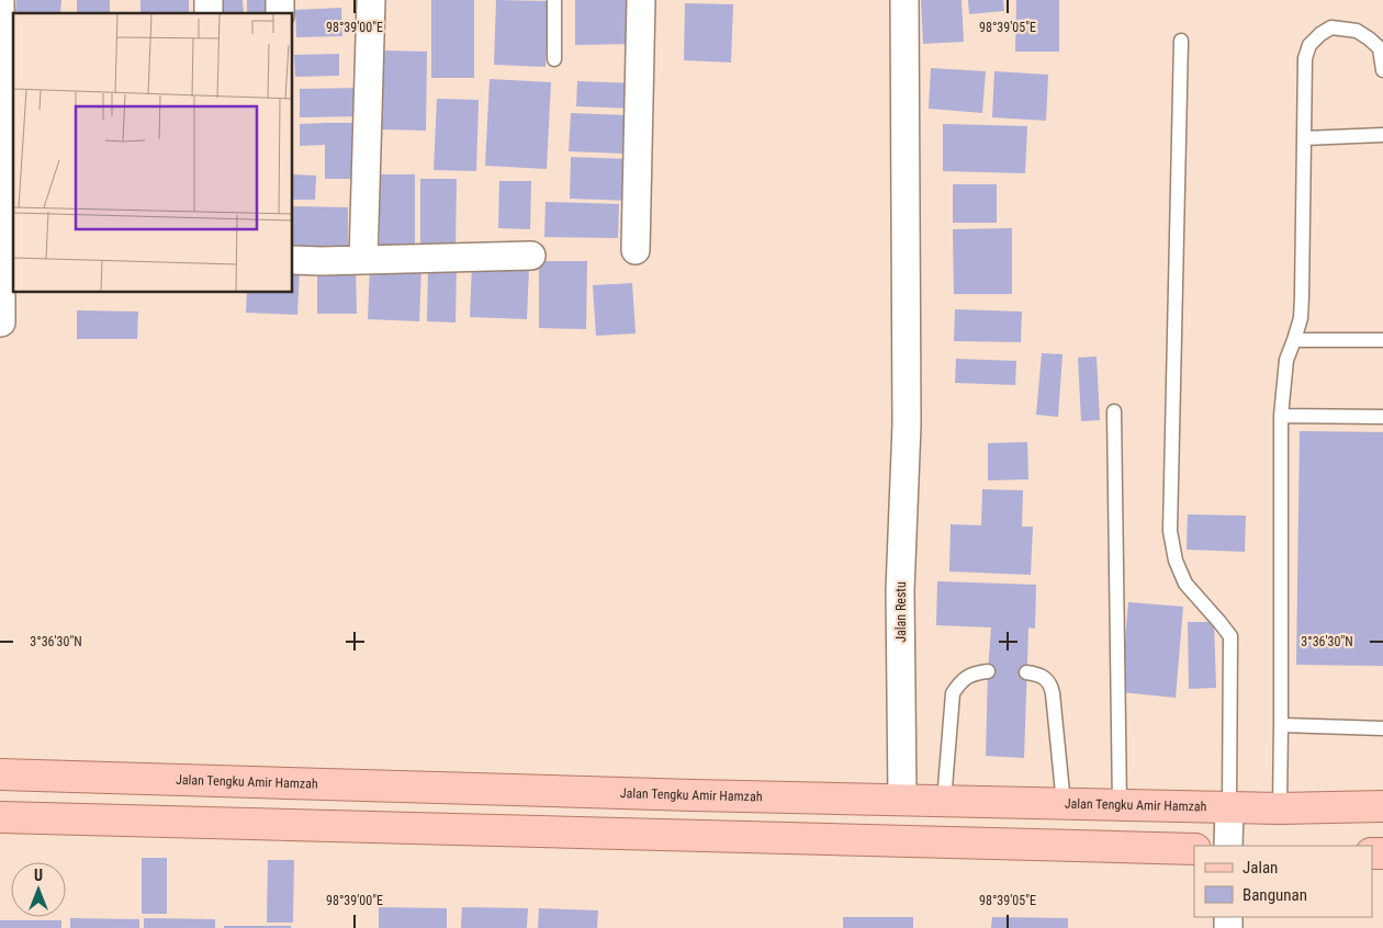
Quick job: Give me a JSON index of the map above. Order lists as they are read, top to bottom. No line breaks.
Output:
{"streets":{"main road":["Jalan Tengku Amir Hamzah"],"street":["Jalan Restu"]},"crossings":[["Jalan Restu","Jalan Tengku Amir Hamzah"]],"legend":["Jalan","Bangunan"],"north":"top","coordinates":["98°39'00\"E","98°39'05\"E","3°36'30\"N"]}
